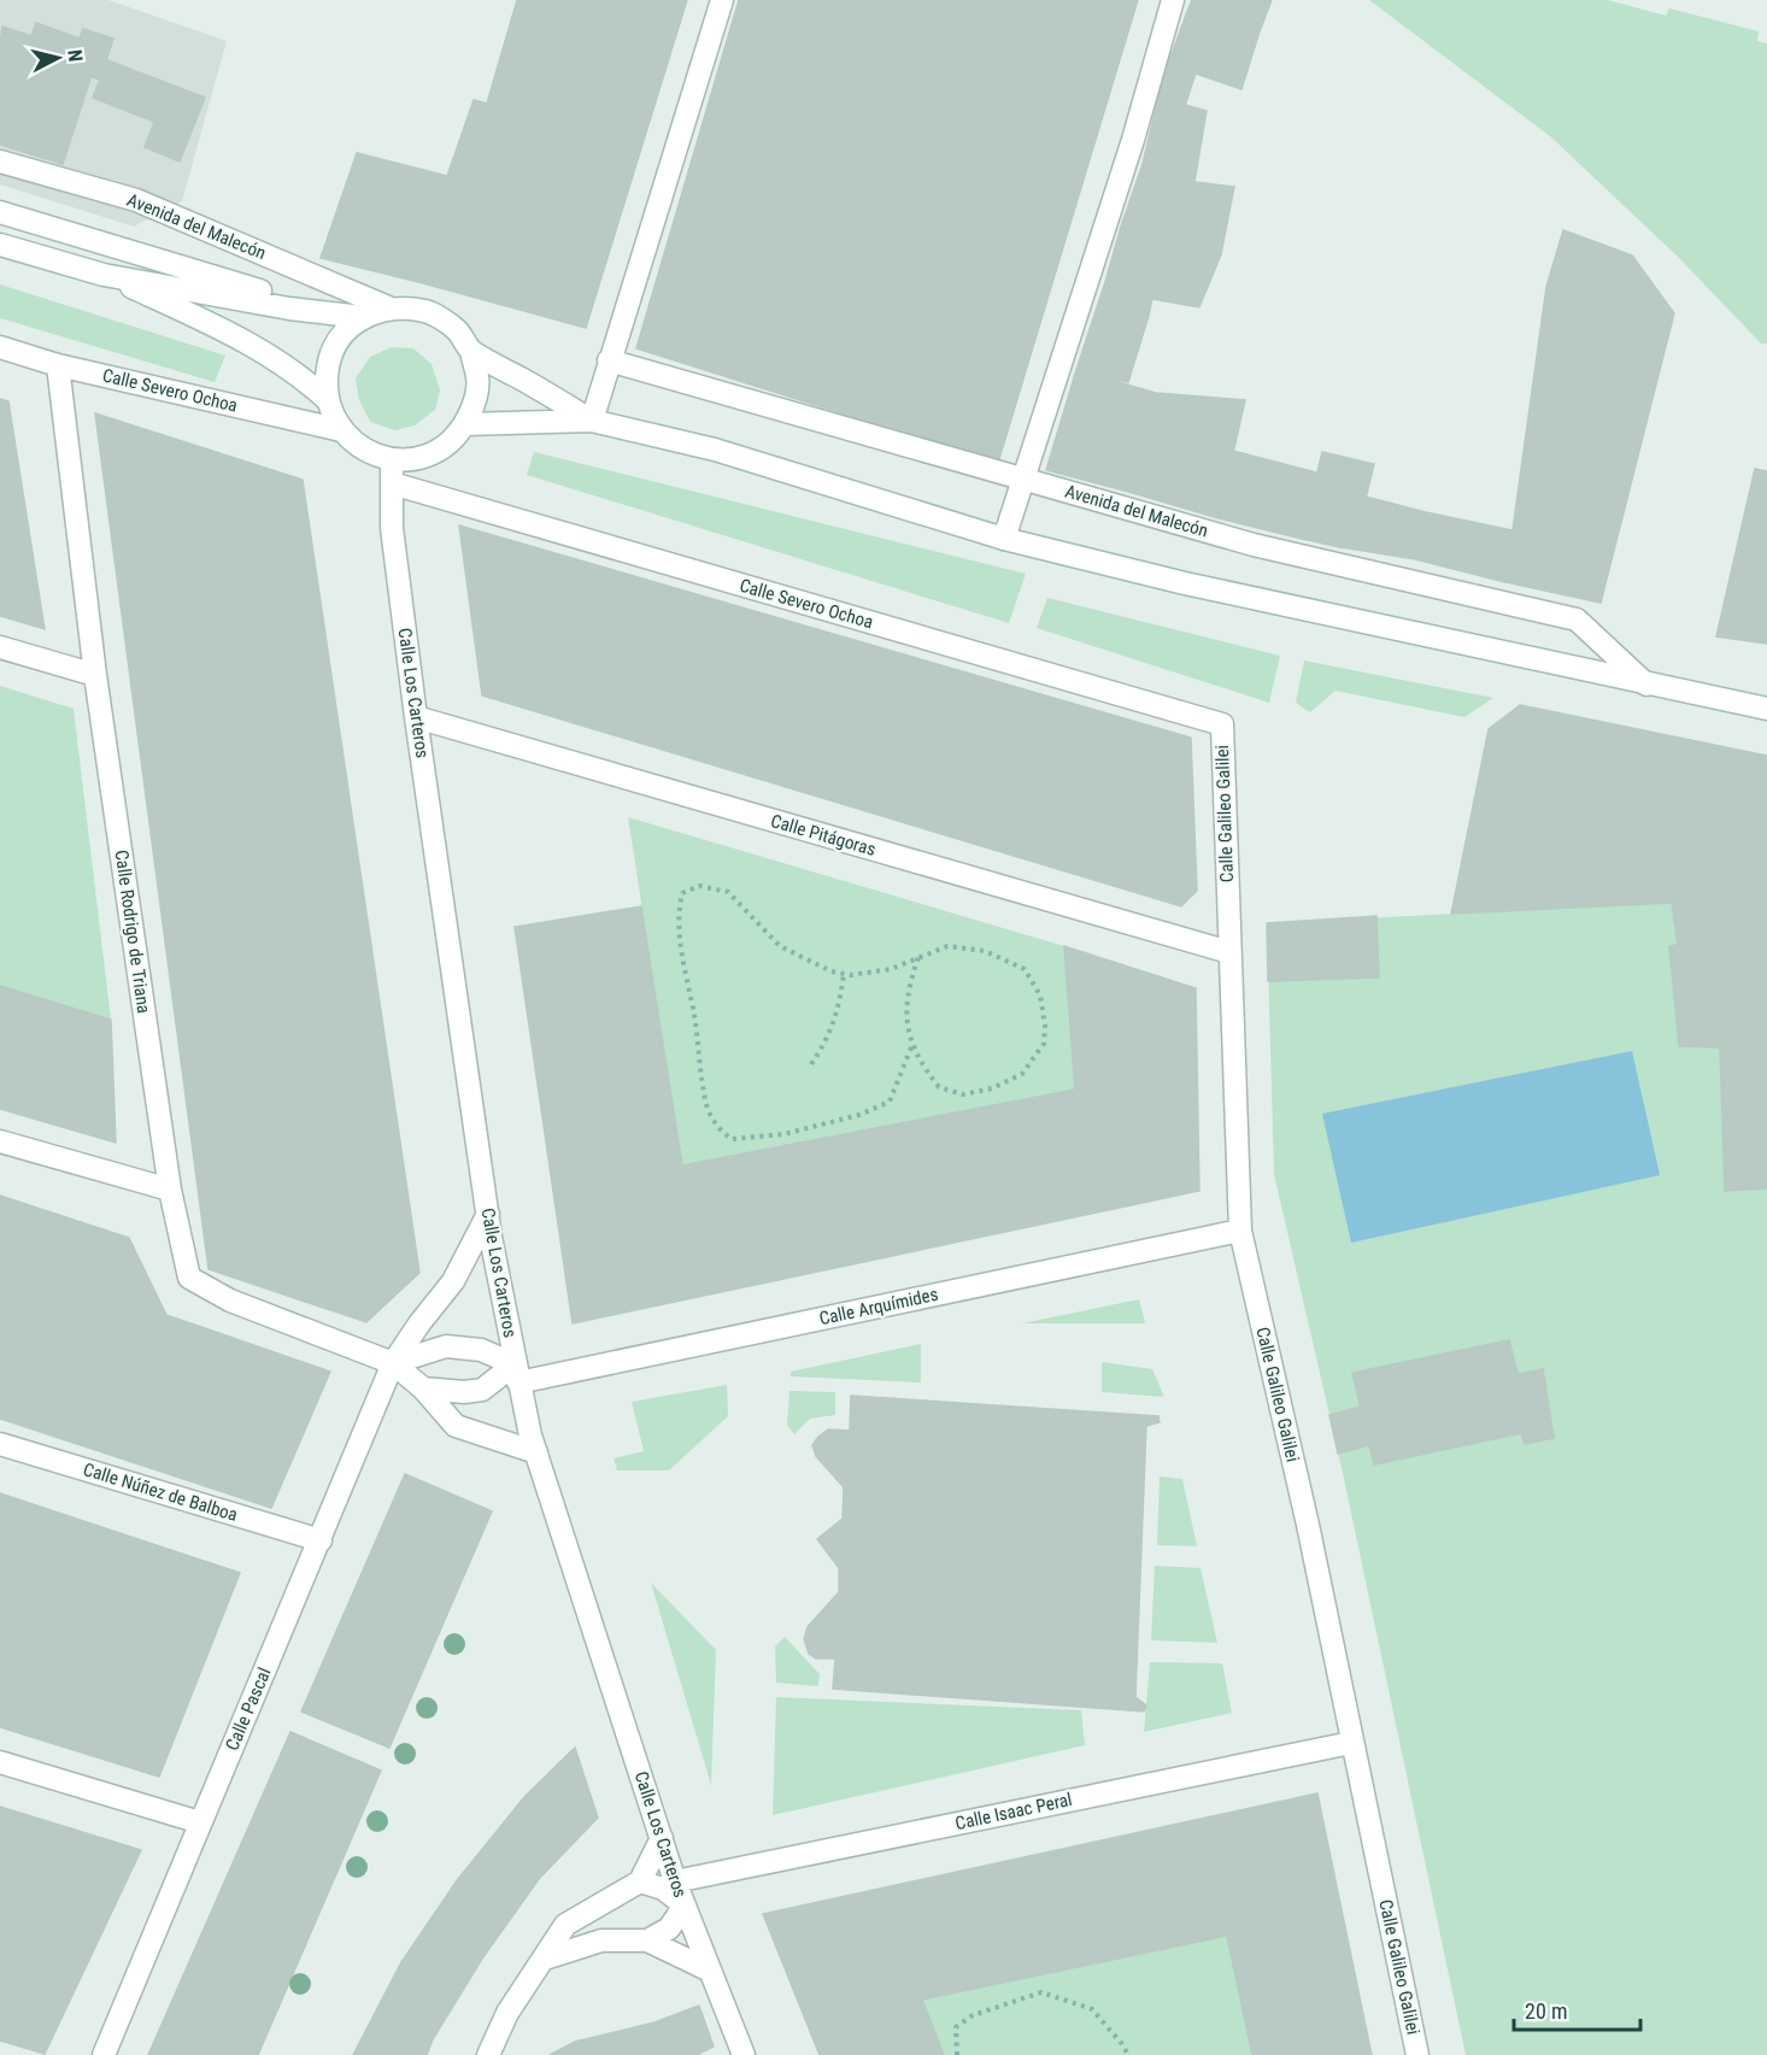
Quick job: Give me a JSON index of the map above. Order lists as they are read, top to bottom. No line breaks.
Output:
{"streets":{"street":["Avenida del Malecón","Calle Severo Ochoa","Calle Los Carteros","Calle Galileo Galilei","Calle Pitágoras","Calle Rodrigo de Triana","Calle Arquímides","Calle Núñez de Balboa","Calle Pascal","Calle Isaac Peral"]},"crossings":[["Avenida del Malecón","Calle Severo Ochoa"],["Avenida del Malecón","Calle Los Carteros"],["Calle Severo Ochoa","Calle Los Carteros"],["Calle Severo Ochoa","Calle Galileo Galilei"],["Calle Severo Ochoa","Calle Rodrigo de Triana"],["Calle Los Carteros","Calle Pitágoras"],["Calle Los Carteros","Calle Rodrigo de Triana"],["Calle Los Carteros","Calle Arquímides"],["Calle Los Carteros","Calle Pascal"],["Calle Los Carteros","Calle Isaac Peral"],["Calle Galileo Galilei","Calle Pitágoras"],["Calle Galileo Galilei","Calle Arquímides"],["Calle Galileo Galilei","Calle Isaac Peral"],["Calle Rodrigo de Triana","Calle Pascal"],["Calle Núñez de Balboa","Calle Pascal"]],"scale_bar":"20 m","north":"right"}
